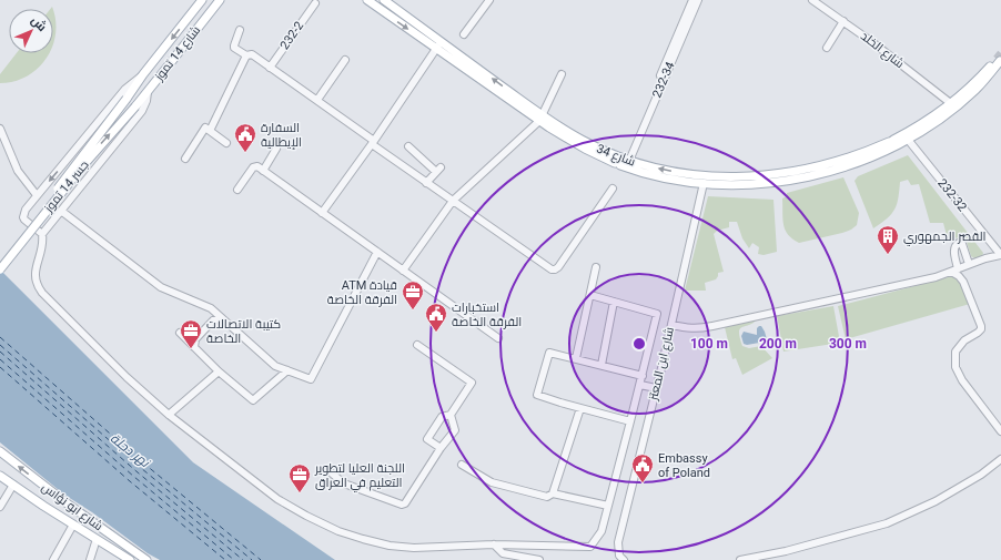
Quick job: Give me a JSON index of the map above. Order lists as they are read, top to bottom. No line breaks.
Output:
{"streets":{"main road":["شارع 14 تموز","شارع 34","جسر 14 تموز","شارع ابو نؤاس"],"street":["232-2","شارع الخلد","232-34","232-32","شارع ابن المعتز"]},"crossings":[["شارع الخلد","شارع 34"],["شارع 14 تموز","جسر 14 تموز"],["232-34","شارع 34"],["شارع 34","232-32"],["شارع 34","شارع ابن المعتز"]],"water":["نهر دجلة"],"places":{"public building":["السفارة الإيطالية","استخبارات الفرقة الخاصة","Embassy of Poland"],"building":["القصر الجمهوري"],"office":["ATM قيادة الفرقة الخاصة","كتيبة الاتصالات الخاصة","اللجنة العليا لتطوير التعليم في العراق"]},"north":"top right","rings":["100 m","200 m","300 m"]}
